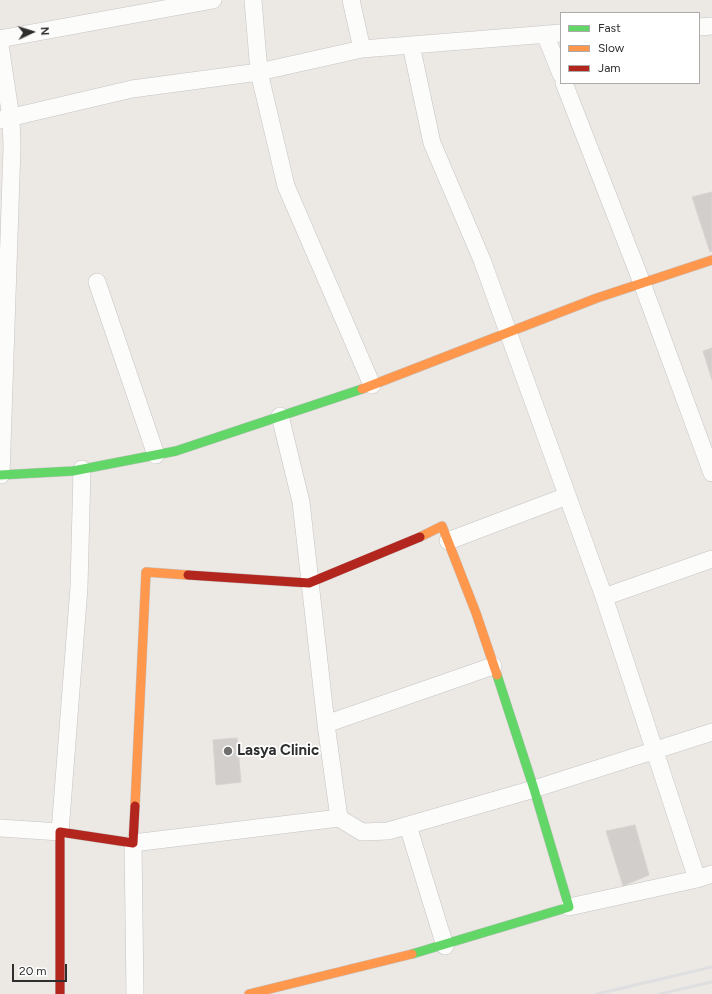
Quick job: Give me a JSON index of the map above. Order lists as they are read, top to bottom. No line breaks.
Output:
{"places":["Lasya Clinic"],"legend":["Fast","Slow","Jam"],"scale_bar":"20 m","north":"right"}
